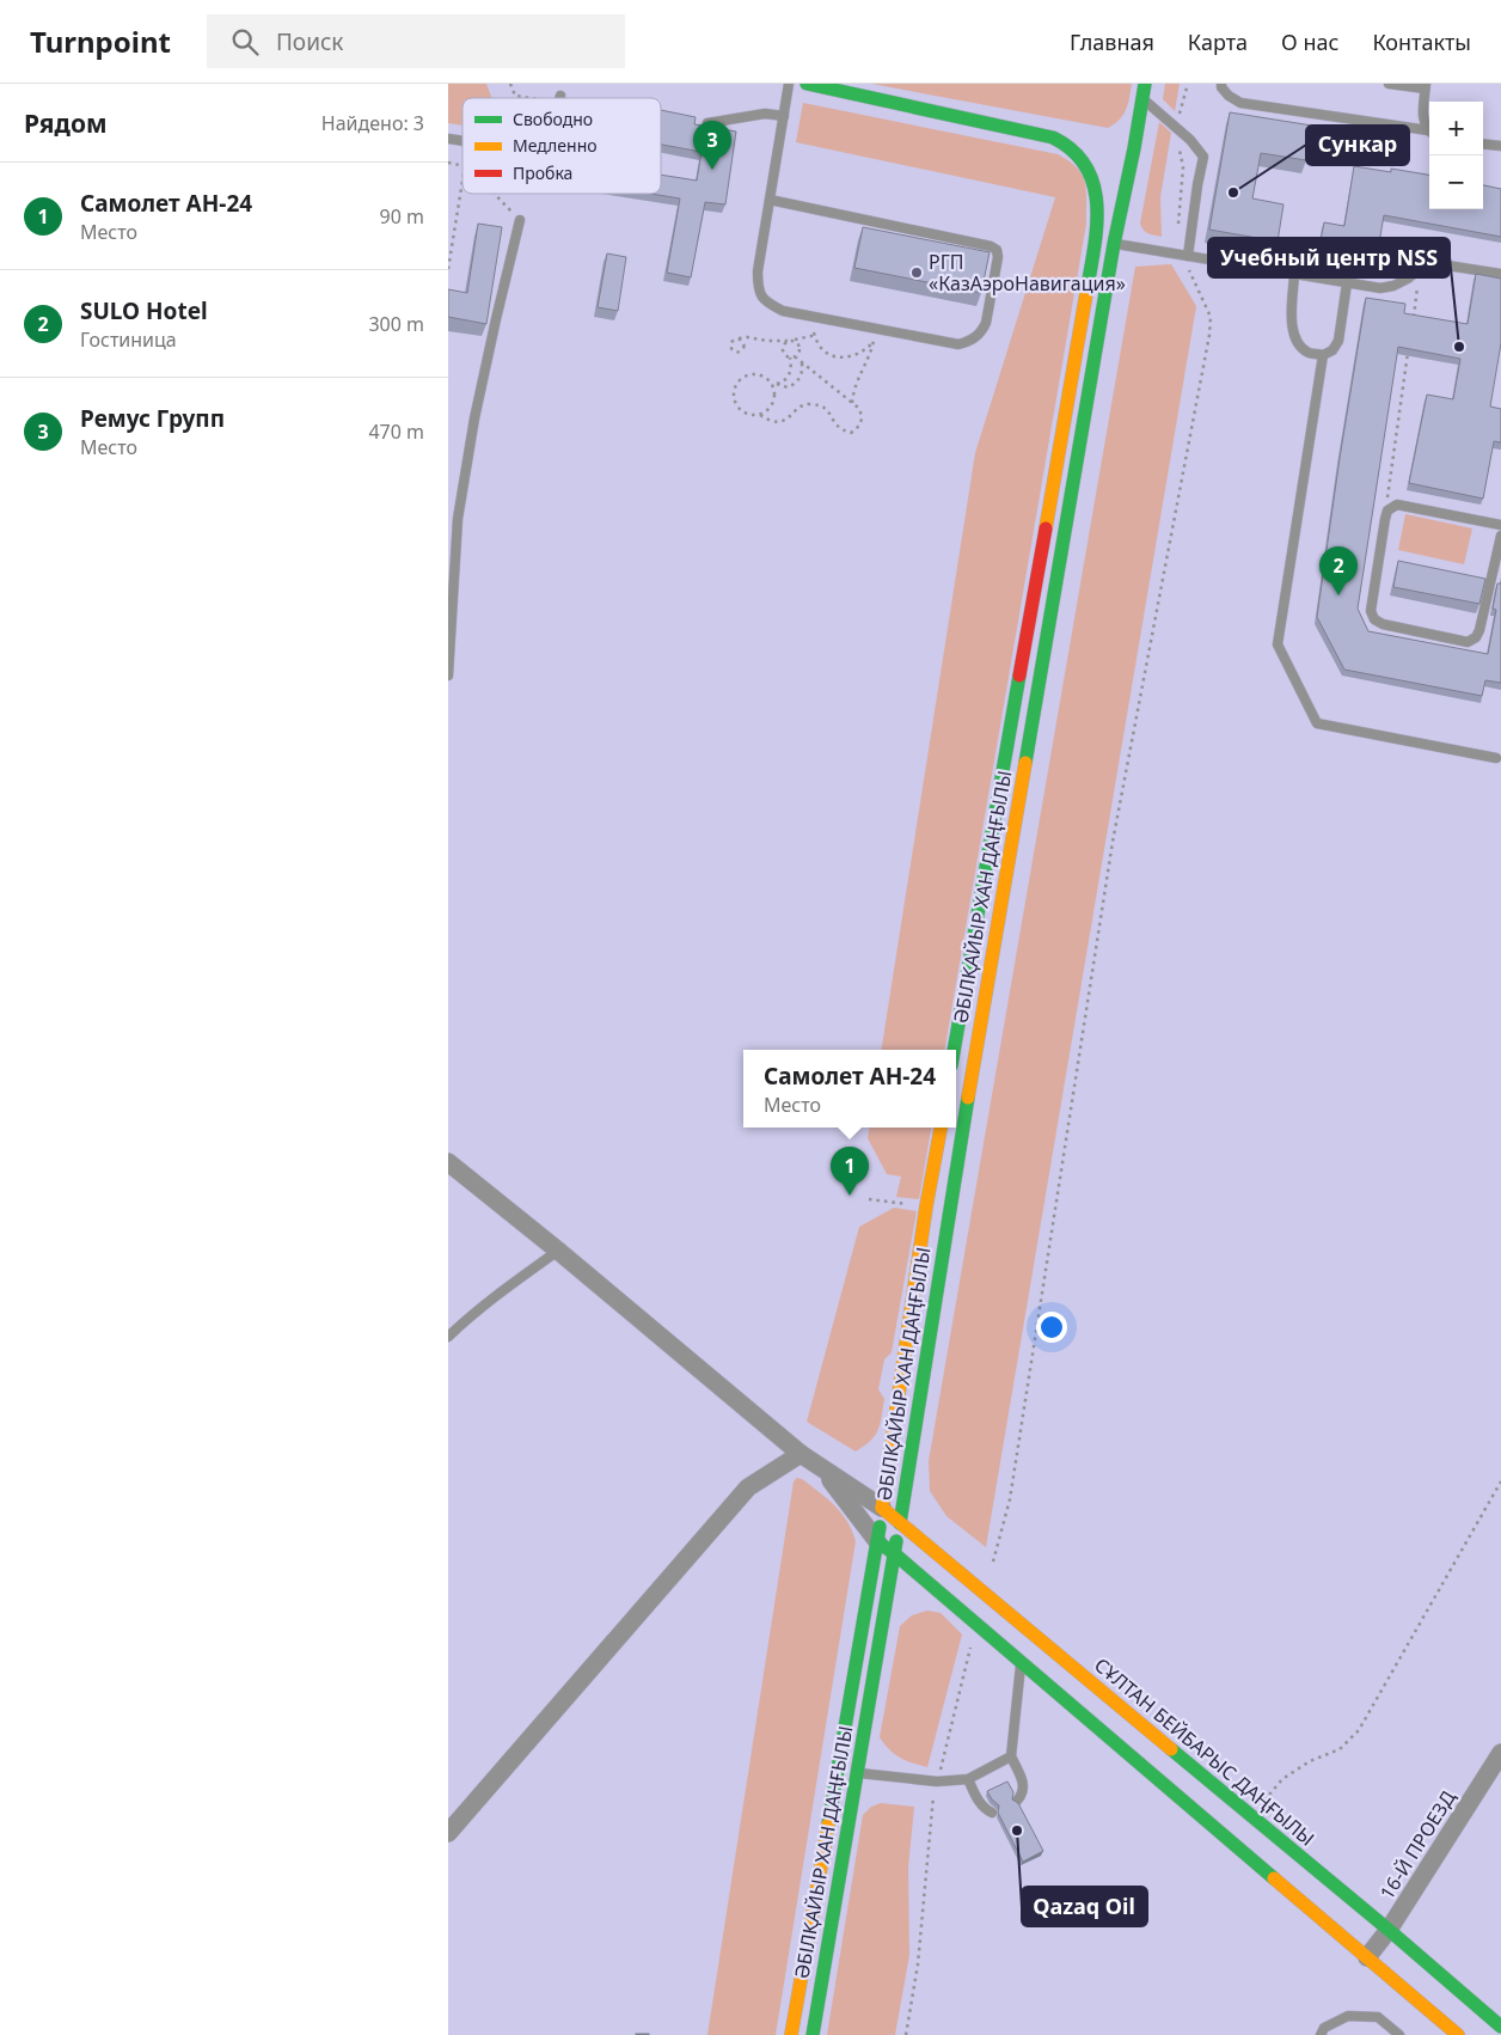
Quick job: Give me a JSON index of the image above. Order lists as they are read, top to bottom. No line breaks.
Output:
{"streets":{"street":["ӘБІЛҚАЙЫР ХАН ДАҢҒЫЛЫ","СҰЛТАН БЕЙБАРЫС ДАҢҒЫЛЫ","16-Й ПРОЕЗД"]},"crossings":[["ӘБІЛҚАЙЫР ХАН ДАҢҒЫЛЫ","СҰЛТАН БЕЙБАРЫС ДАҢҒЫЛЫ"],["СҰЛТАН БЕЙБАРЫС ДАҢҒЫЛЫ","16-Й ПРОЕЗД"]],"places":["Сункар","РГП «КазАэроНавигация»","Учебный центр NSS","Qazaq Oil"],"legend":["Свободно","Медленно","Пробка"],"page":{"header":"Turnpoint","search":"Поиск","nav":["Главная","Карта","О нас","Контакты"],"heading":["Рядом","Найдено: 3"],"map_buttons":["+","−"],"pins":["3","2","1"],"list":[{"mark":"1","name":"Самолет АН-24","note":"Место","value":"90 m"},{"mark":"2","name":"SULO Hotel","note":"Гостиница","value":"300 m"},{"mark":"3","name":"Ремус Групп","note":"Место","value":"470 m"}],"popup":["Самолет АН-24","Место"]}}
